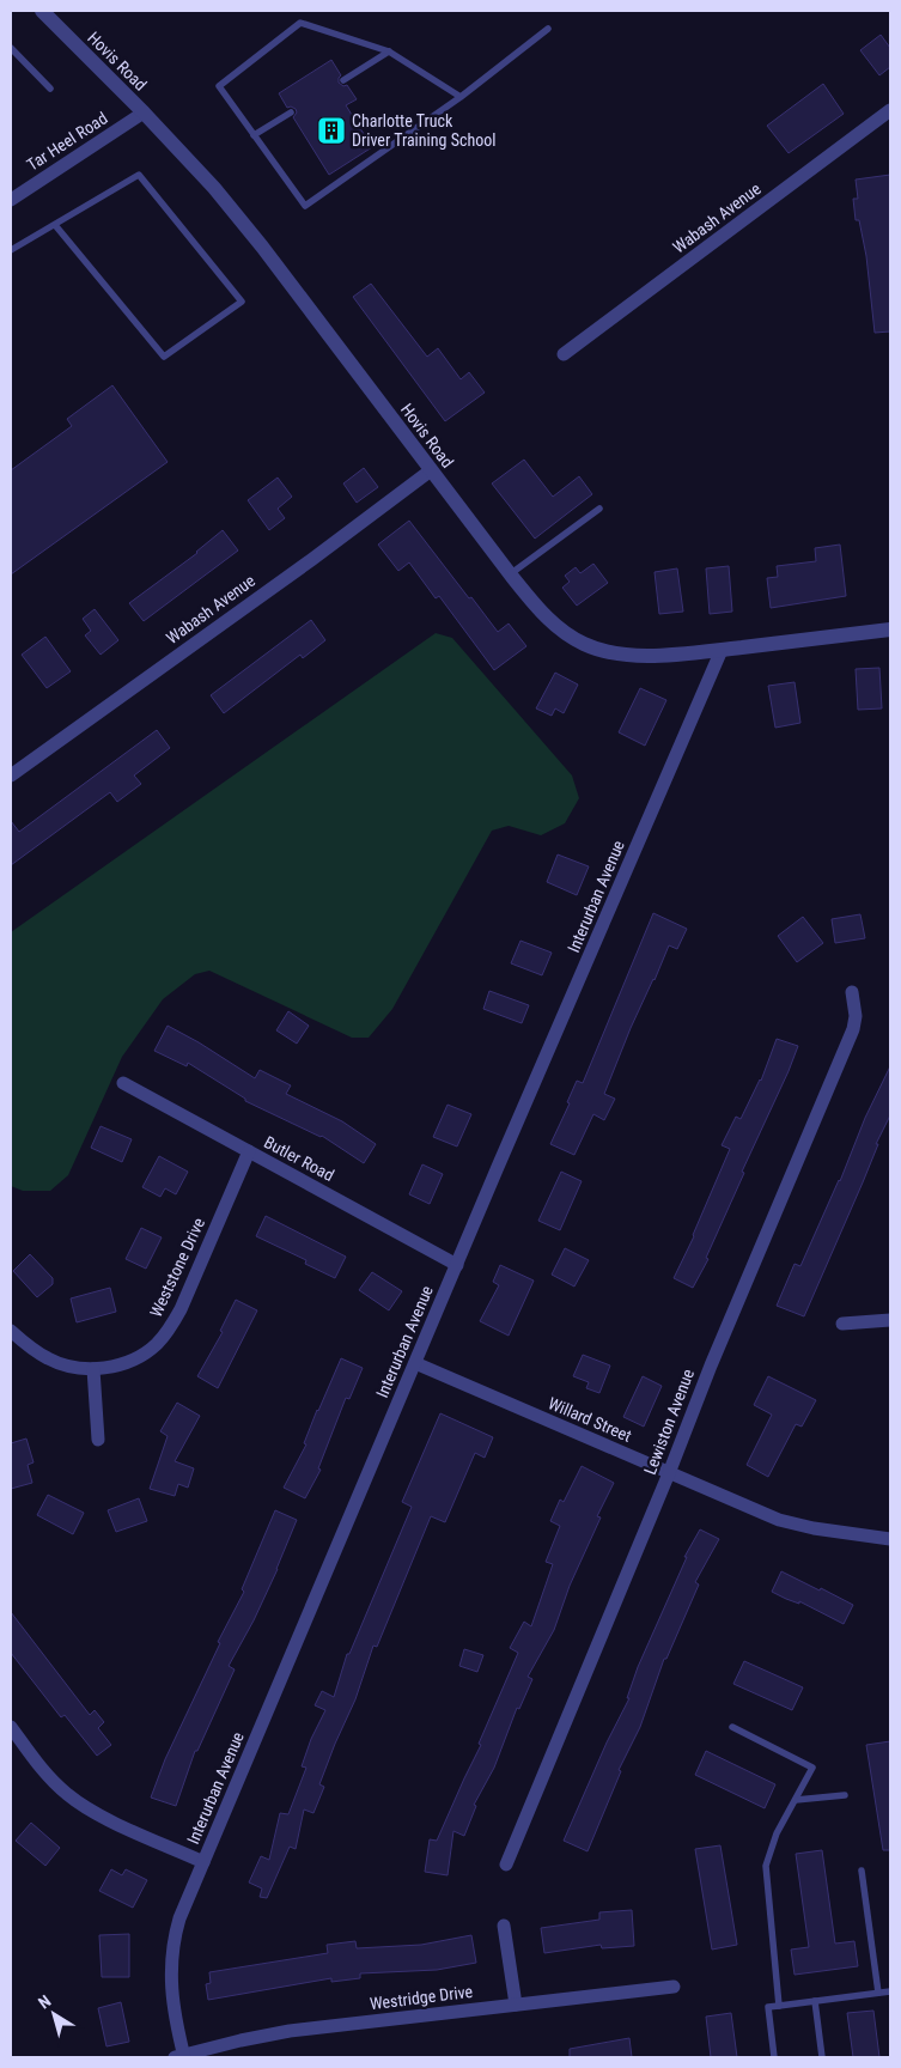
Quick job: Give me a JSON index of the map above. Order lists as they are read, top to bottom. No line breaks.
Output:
{"streets":{"street":["Hovis Road","Tar Heel Road","Wabash Avenue","Interurban Avenue","Butler Road","Weststone Drive","Willard Street","Lewiston Avenue","Westridge Drive"]},"crossings":[["Hovis Road","Tar Heel Road"],["Hovis Road","Wabash Avenue"],["Hovis Road","Interurban Avenue"],["Interurban Avenue","Butler Road"],["Interurban Avenue","Willard Street"],["Interurban Avenue","Westridge Drive"],["Butler Road","Weststone Drive"],["Willard Street","Lewiston Avenue"]],"places":{"building":["Charlotte Truck Driver Training School"]},"north":"top left"}
